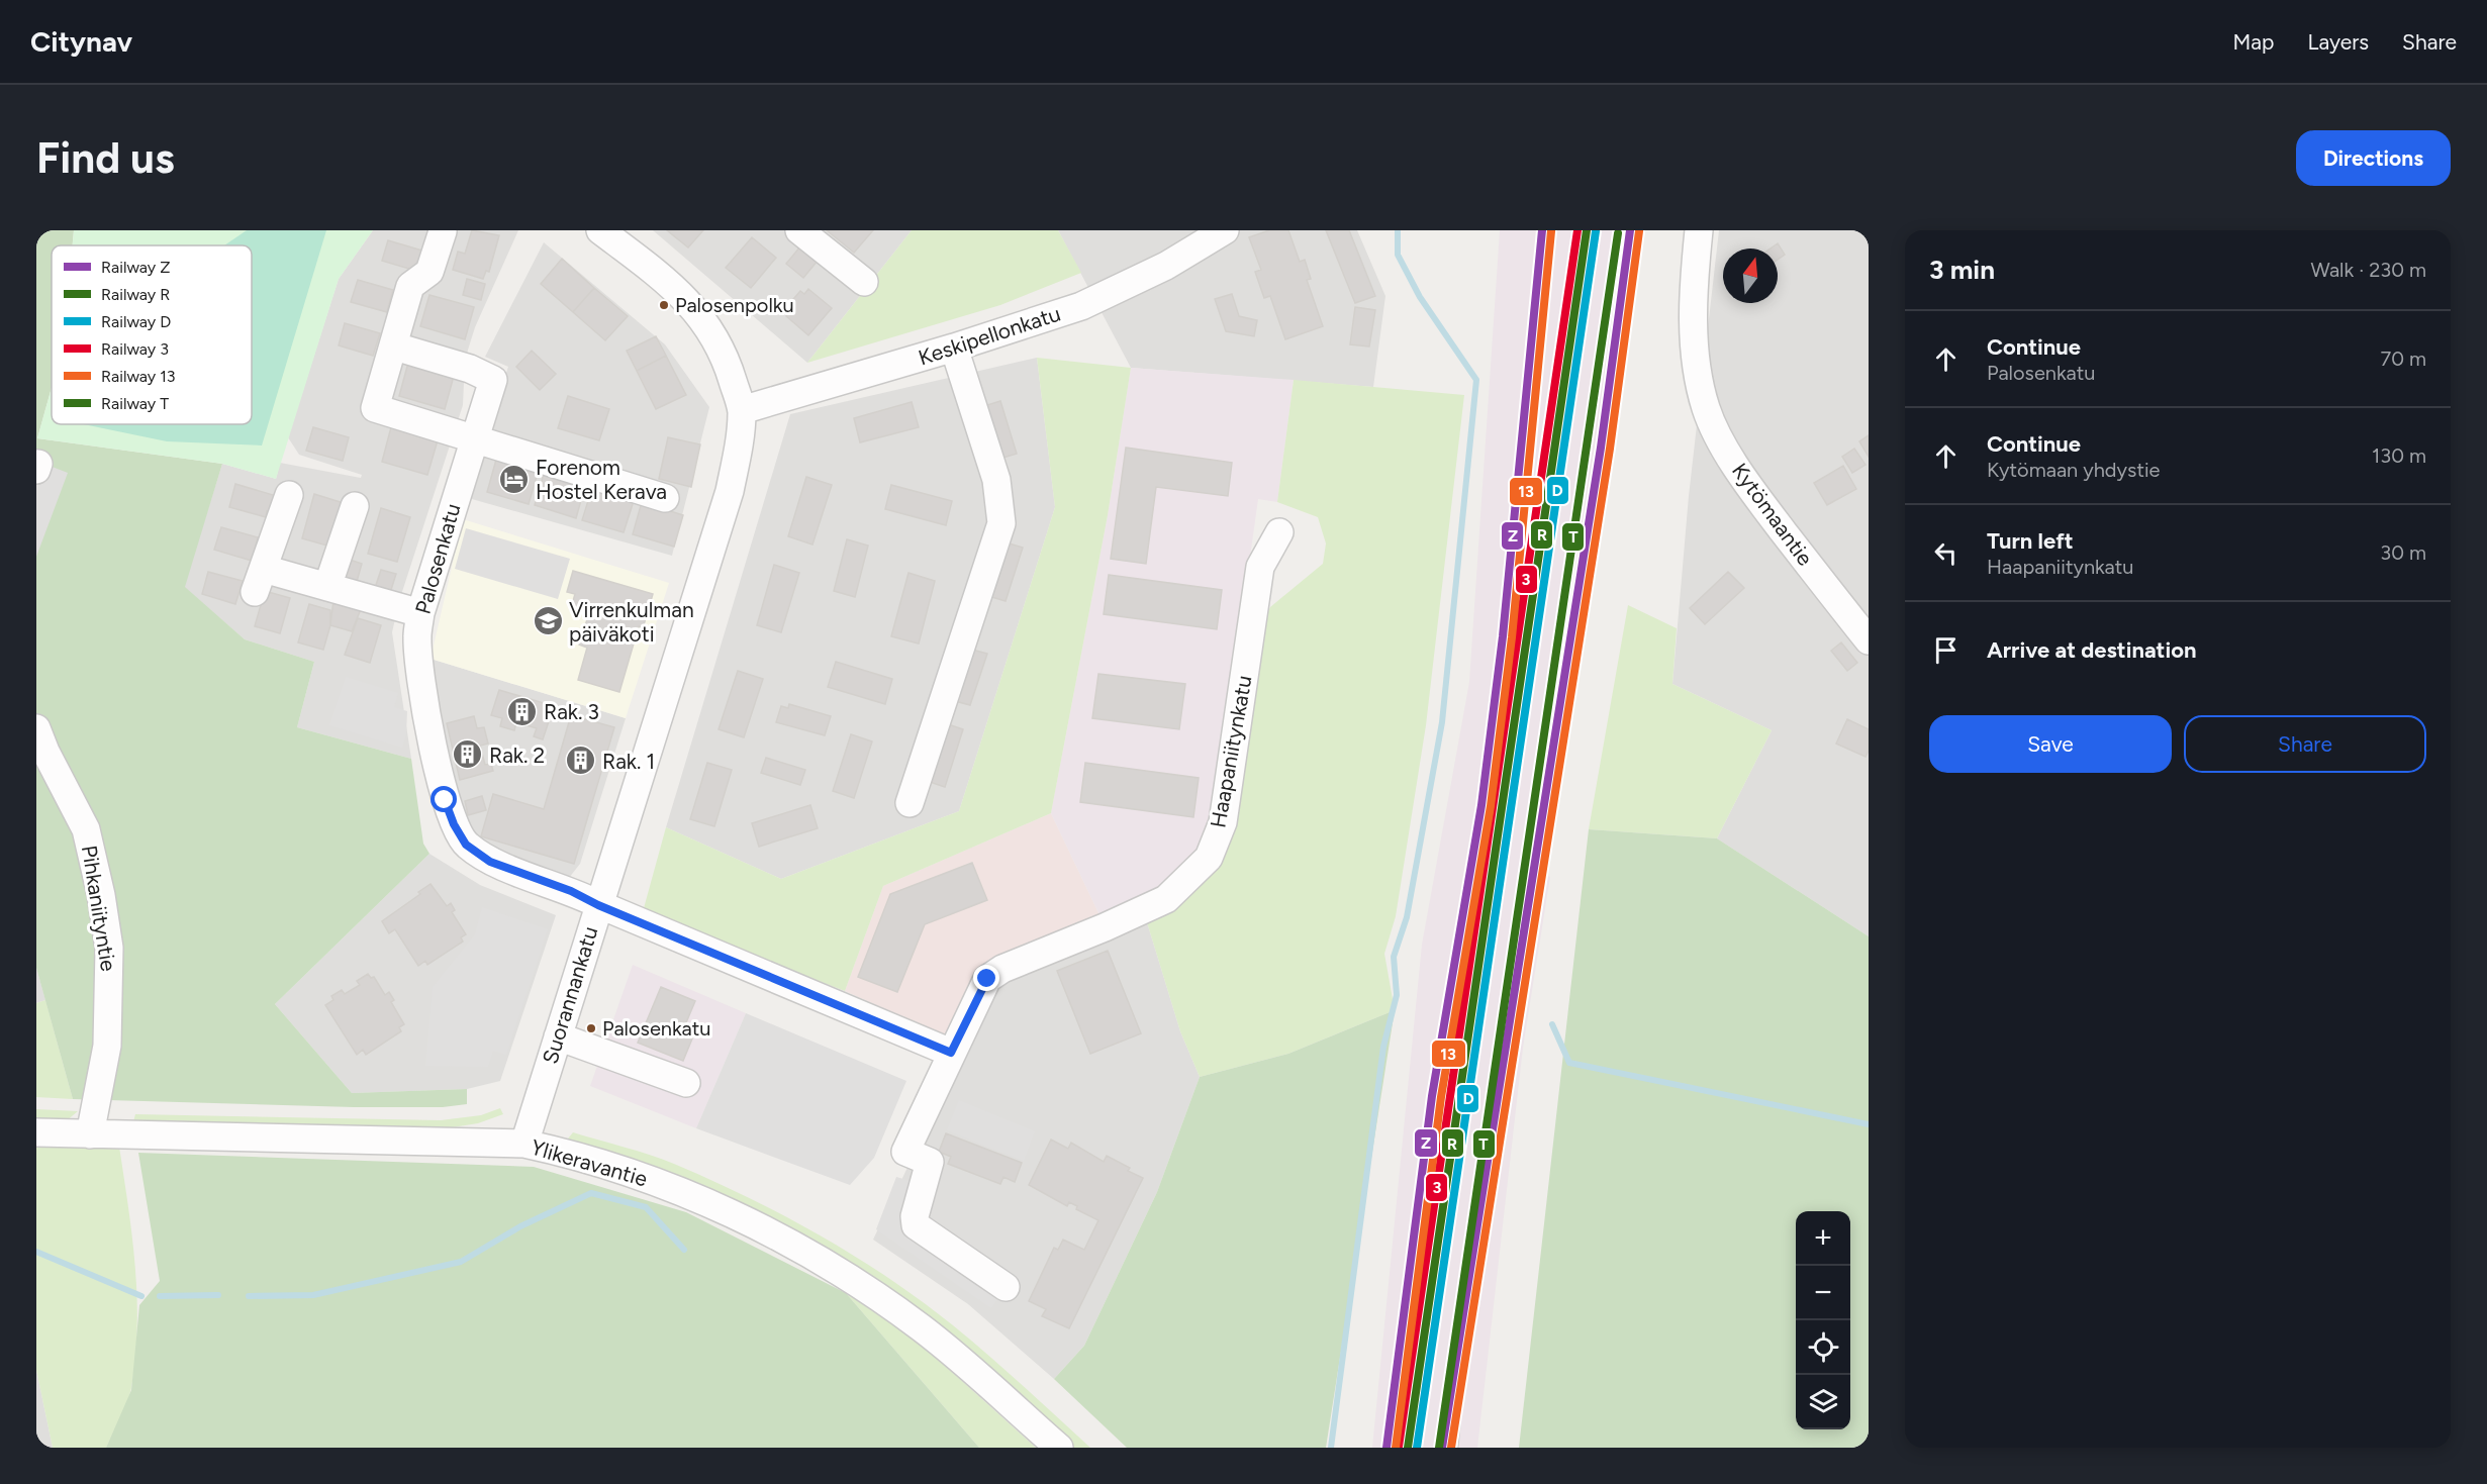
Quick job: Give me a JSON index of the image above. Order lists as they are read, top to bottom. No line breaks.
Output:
{"streets":{"street":["Keskipellonkatu","Kytömaantie","Palosenkatu","Haapaniitynkatu","Pihkaniityntie","Suorannankatu","Ylikeravantie"]},"crossings":[["Keskipellonkatu","Suorannankatu"],["Palosenkatu","Haapaniitynkatu"],["Palosenkatu","Suorannankatu"],["Pihkaniityntie","Ylikeravantie"],["Suorannankatu","Ylikeravantie"]],"places":{"other":["Palosenpolku","Palosenkatu"],"hotel":["Forenom Hostel Kerava"],"school or university":["Virrenkulman päiväkoti"],"building":["Rak. 3","Rak. 2","Rak. 1"]},"lines":["rail line Z","rail line R","rail line 3","rail line D","rail line 13","rail line T"],"legend":["Railway Z","Railway R","Railway D","Railway 3","Railway 13","Railway T"],"north":"top","page":{"header":"Citynav","nav":["Map","Layers","Share"],"buttons":["Directions",["Save","Share"]],"title":"Find us","heading":["3 min","Walk · 230 m"],"list":[["Continue","Palosenkatu","70 m"],["Continue","Kytömaan yhdystie","130 m"],["Turn left","Haapaniitynkatu","30 m"],"Arrive at destination"],"map_buttons":["+","−"]}}
